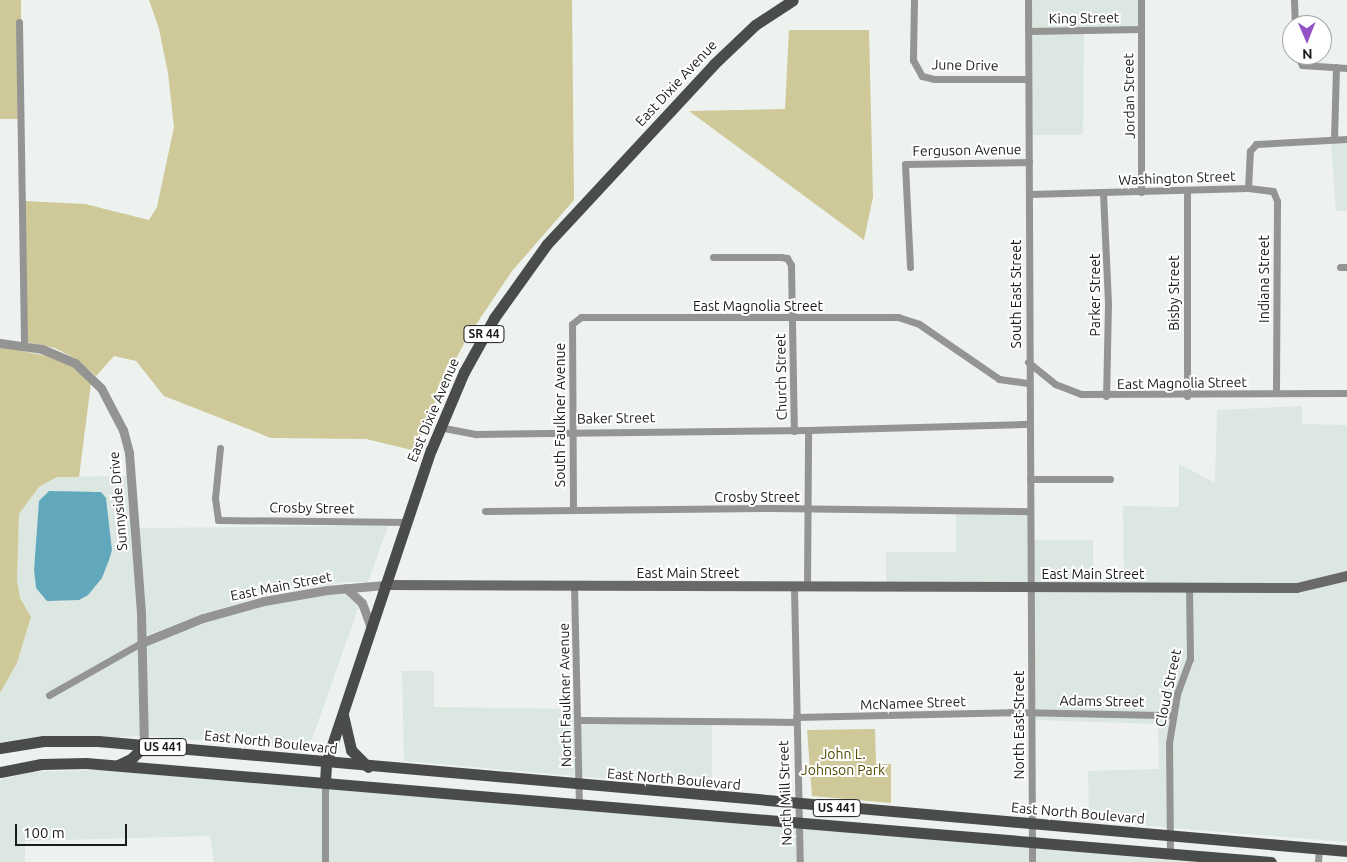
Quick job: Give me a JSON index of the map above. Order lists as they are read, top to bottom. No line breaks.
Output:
{"streets":{"main road":["East Dixie Avenue","SR 44","East Main Street","East North Boulevard","US 441"],"street":["King Street","June Drive","Jordan Street","Ferguson Avenue","Washington Street","Indiana Street","Bisby Street","South East Street","Parker Street","East Magnolia Street","Church Street","South Faulkner Avenue","Baker Street","Crosby Street","Sunnyside Drive","Cloud Street","North Faulkner Avenue","Adams Street","McNamee Street","North East Street","North Mill Street"]},"crossings":[["King Street","Jordan Street"],["King Street","South East Street"],["June Drive","South East Street"],["East Dixie Avenue","SR 44"],["East Dixie Avenue","Baker Street"],["East Dixie Avenue","Crosby Street"],["East Dixie Avenue","East Main Street"],["East Dixie Avenue","East North Boulevard"],["Jordan Street","Washington Street"],["Ferguson Avenue","South East Street"],["Washington Street","Indiana Street"],["Washington Street","Bisby Street"],["Washington Street","South East Street"],["Washington Street","Parker Street"],["Indiana Street","East Magnolia Street"],["Bisby Street","East Magnolia Street"],["South East Street","East Magnolia Street"],["South East Street","Crosby Street"],["South East Street","East Main Street"],["South East Street","North East Street"],["Parker Street","East Magnolia Street"],["East Magnolia Street","Church Street"],["East Magnolia Street","South Faulkner Avenue"],["SR 44","East North Boulevard"],["SR 44","US 441"],["Church Street","Baker Street"],["South Faulkner Avenue","Baker Street"],["South Faulkner Avenue","Crosby Street"],["Sunnyside Drive","East Main Street"],["Sunnyside Drive","East North Boulevard"],["East Main Street","Cloud Street"],["East Main Street","North Faulkner Avenue"],["East Main Street","North East Street"],["East Main Street","North Mill Street"],["Cloud Street","Adams Street"],["Cloud Street","East North Boulevard"],["Cloud Street","US 441"],["North Faulkner Avenue","McNamee Street"],["North Faulkner Avenue","East North Boulevard"],["North Faulkner Avenue","US 441"],["Adams Street","McNamee Street"],["Adams Street","North East Street"],["McNamee Street","North East Street"],["McNamee Street","North Mill Street"],["North East Street","East North Boulevard"],["North East Street","US 441"],["East North Boulevard","North Mill Street"],["US 441","North Mill Street"]],"parks":["John L. Johnson Park"],"scale_bar":"100 m","north":"bottom"}
